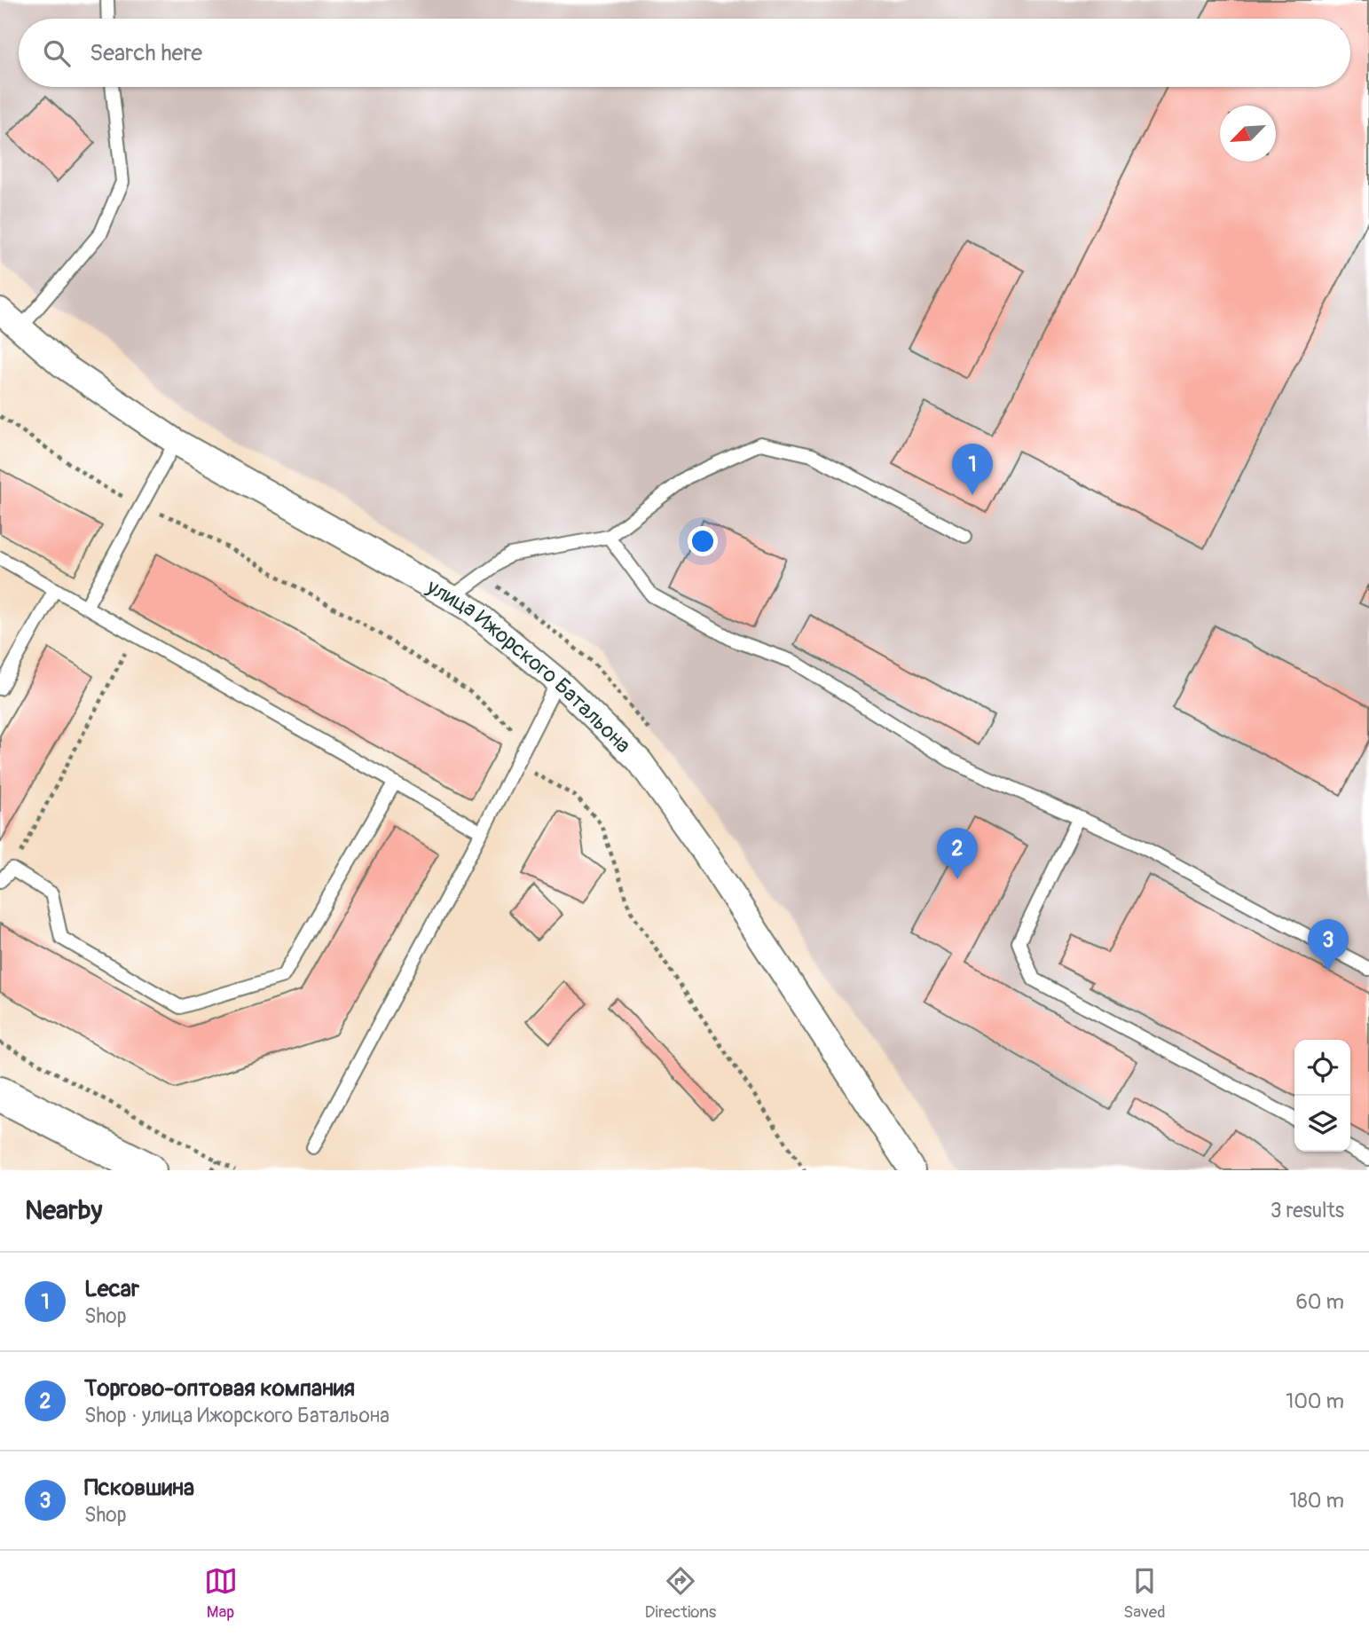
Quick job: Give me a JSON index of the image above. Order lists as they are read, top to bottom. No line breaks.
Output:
{"streets":{"street":["улица Ижорского Батальона"]},"north":"bottom left","page":{"search":"Search here","pins":["1","2","3"],"heading":["Nearby","3 results"],"list":[{"mark":"1","name":"Lecar","note":"Shop","value":"60 m"},{"mark":"2","name":"Торгово-оптовая компания","note":"Shop · улица Ижорского Батальона","value":"100 m"},{"mark":"3","name":"Псковшина","note":"Shop","value":"180 m"}],"nav":["Map","Directions","Saved"]}}
